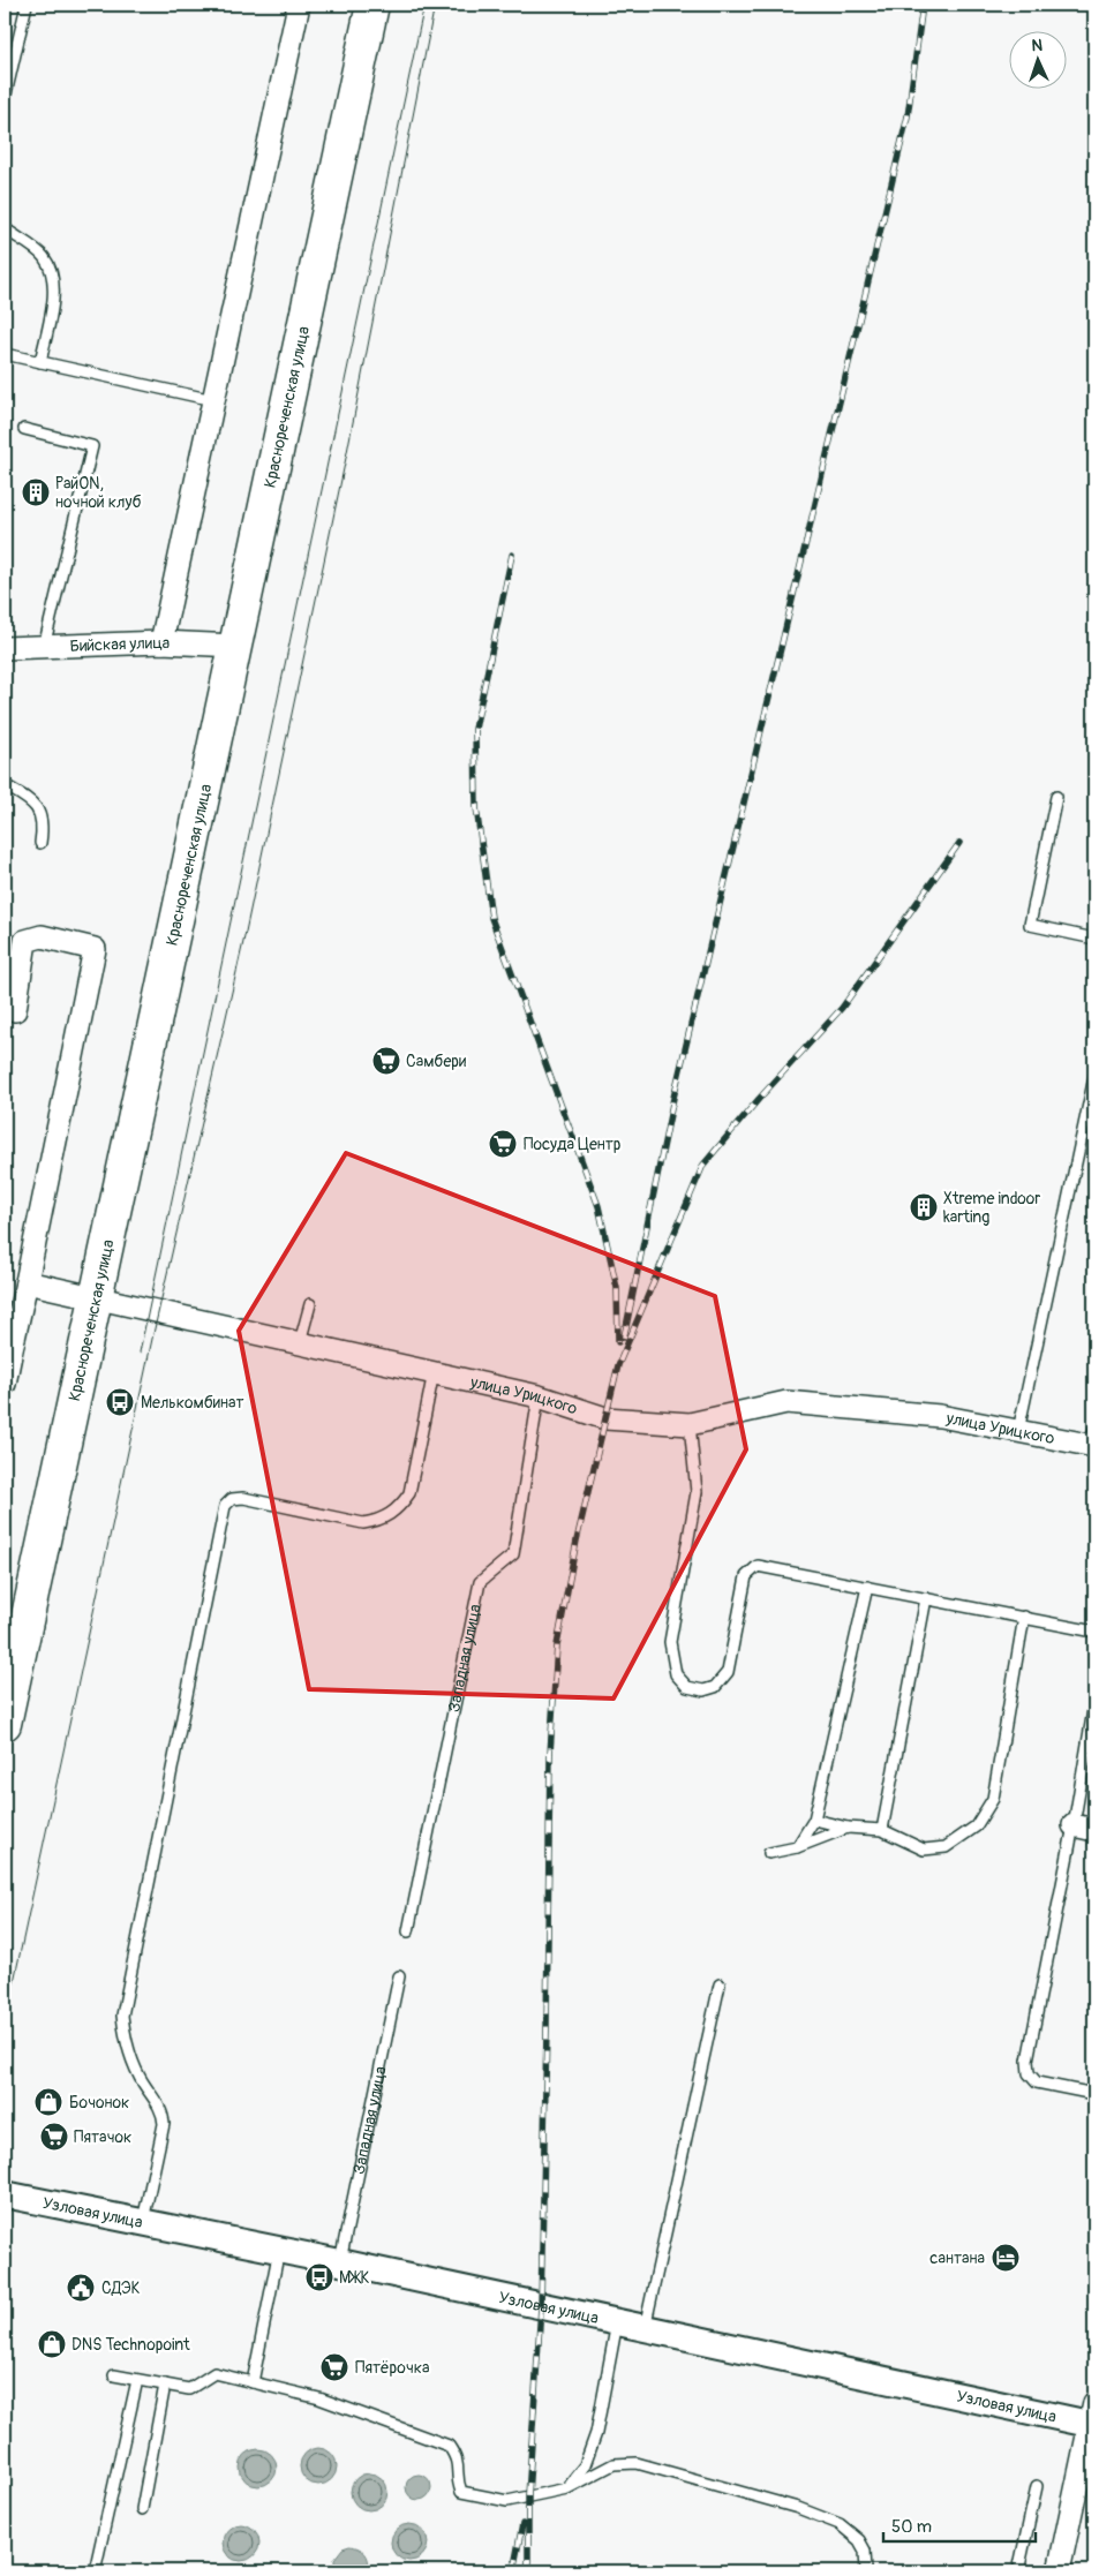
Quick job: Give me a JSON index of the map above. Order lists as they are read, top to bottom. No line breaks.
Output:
{"streets":{"main road":["Краснореченская улица"],"street":["Бийская улица","улица Урицкого","Узловая улица"],"lane":["Западная улица"]},"crossings":[["Краснореченская улица","Бийская улица"],["Краснореченская улица","улица Урицкого"],["улица Урицкого","Западная улица"],["Западная улица","Узловая улица"]],"places":{"building":["РайON, ночной клуб","Xtreme indoor karting"],"supermarket":["Самбери","Посуда Центр","Пятачок","Пятёрочка"],"bus stop":["Мелькомбинат","МЖК"],"shop":["Бочонок","DNS Technopoint"],"hotel":["сантана"],"public building":["СДЭК"]},"scale_bar":"50 m","north":"top"}
